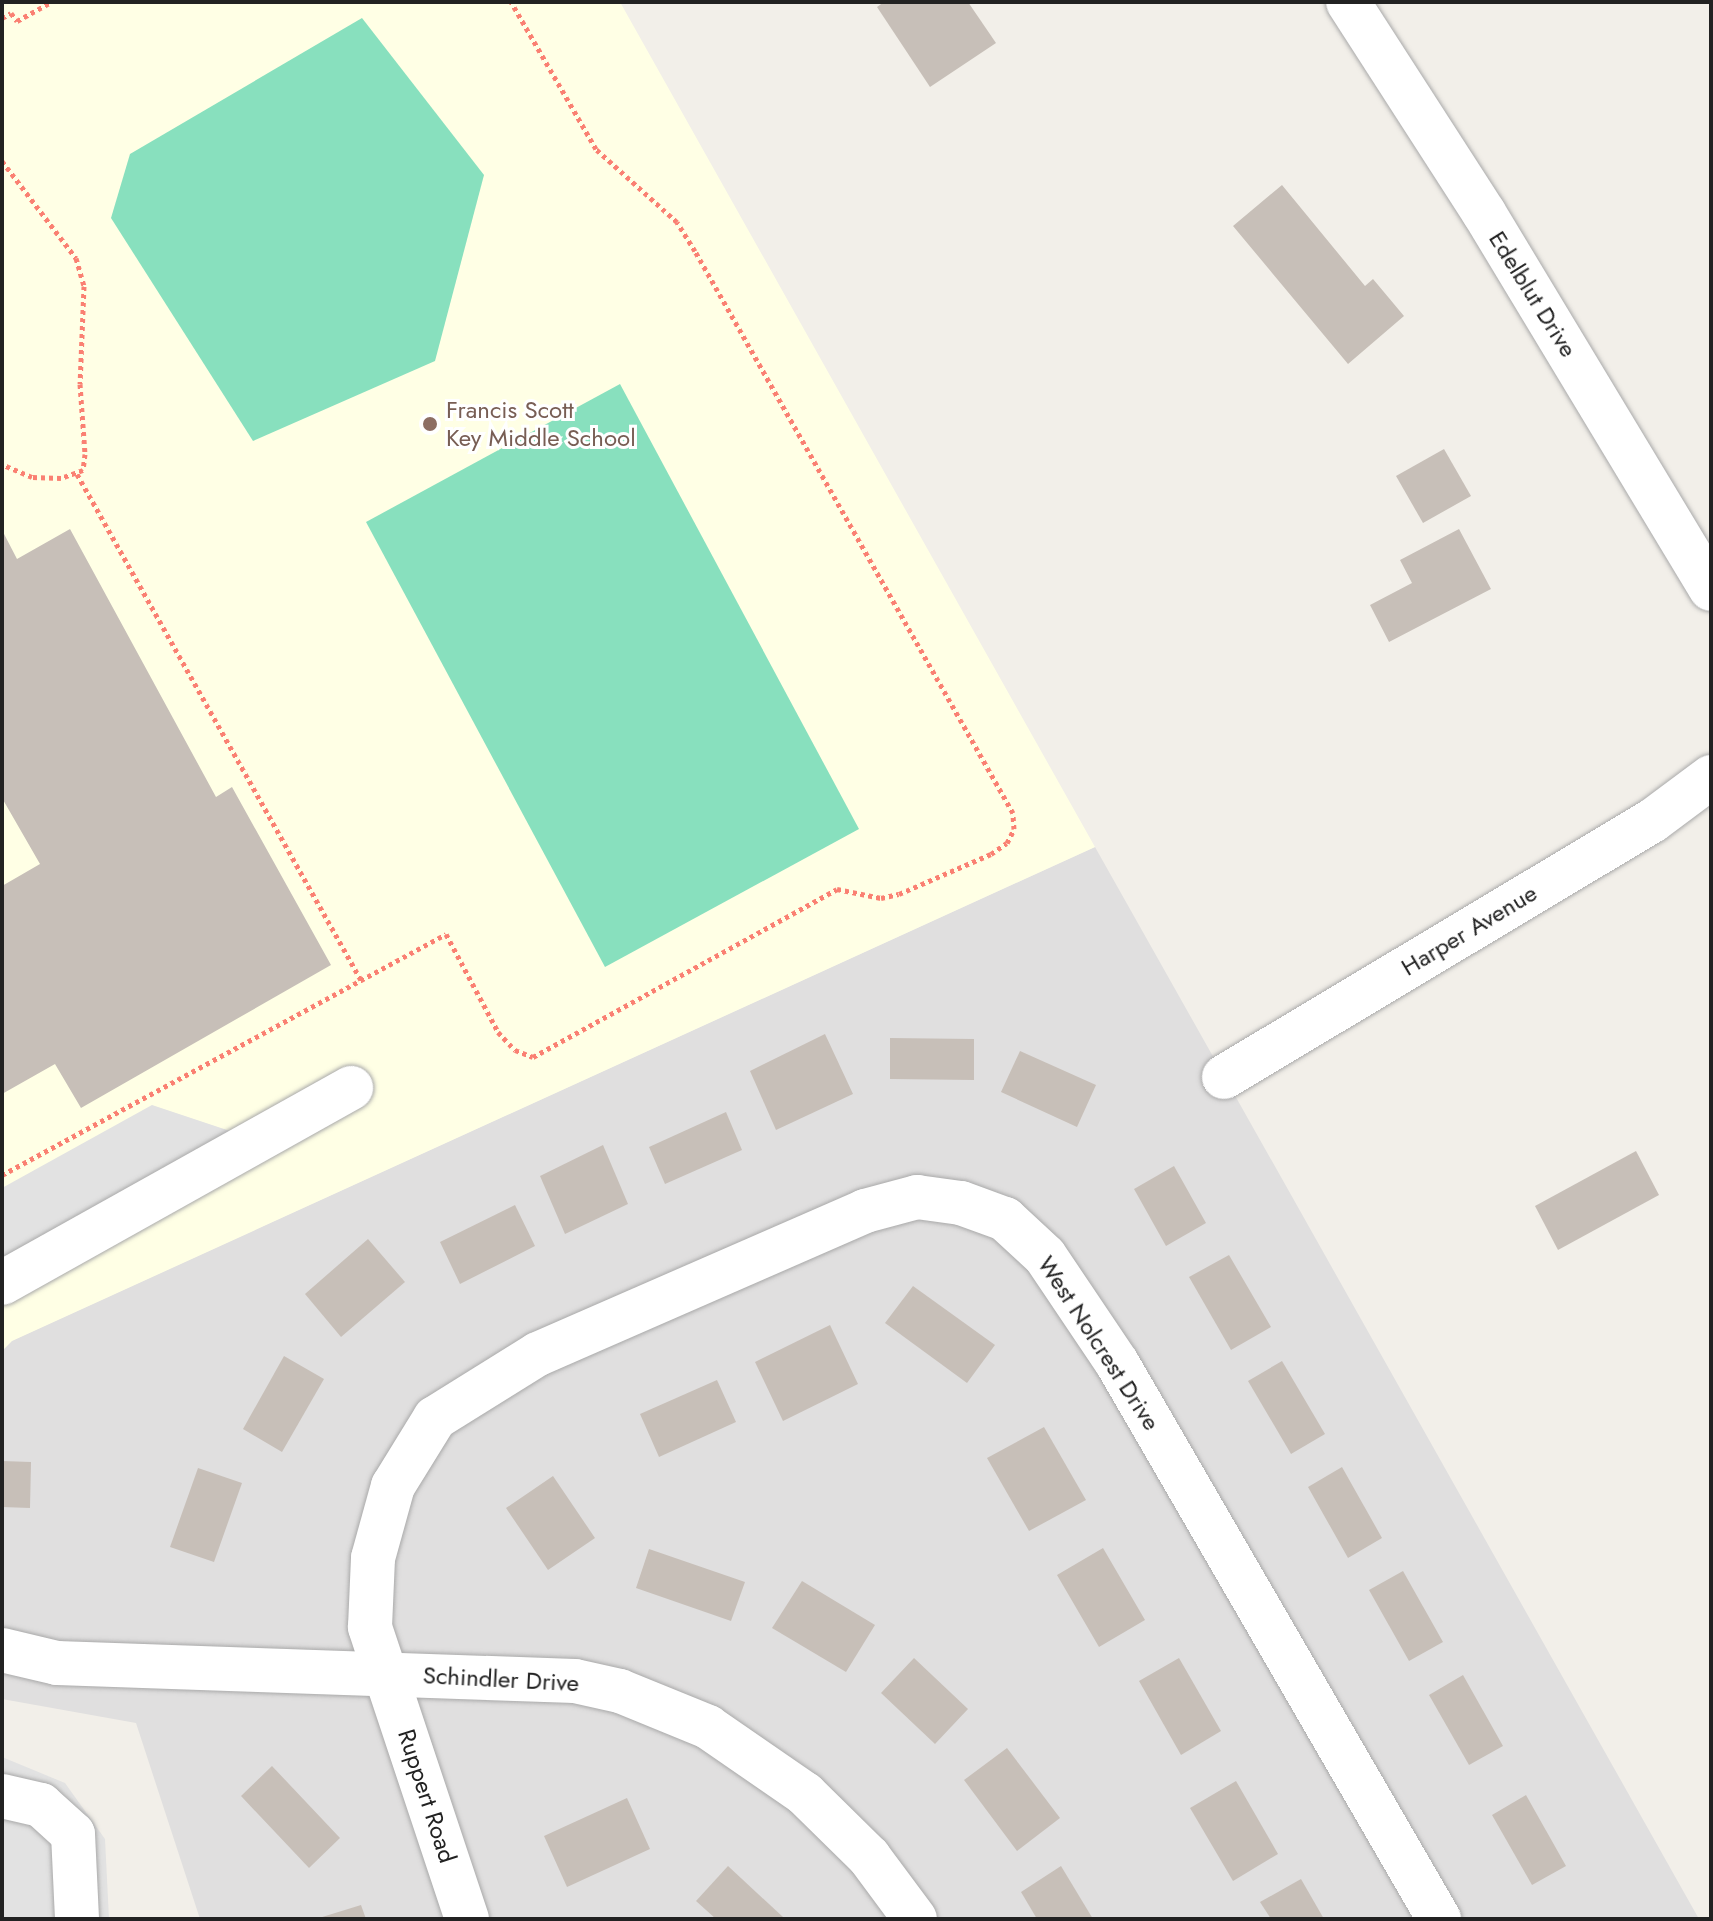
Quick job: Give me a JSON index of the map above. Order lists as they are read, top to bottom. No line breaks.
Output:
{"streets":{"street":["Edelblut Drive","Harper Avenue","West Nolcrest Drive","Schindler Drive","Ruppert Road"]},"crossings":[["West Nolcrest Drive","Schindler Drive"],["West Nolcrest Drive","Ruppert Road"],["Schindler Drive","Ruppert Road"]],"places":["Francis Scott Key Middle School"]}
